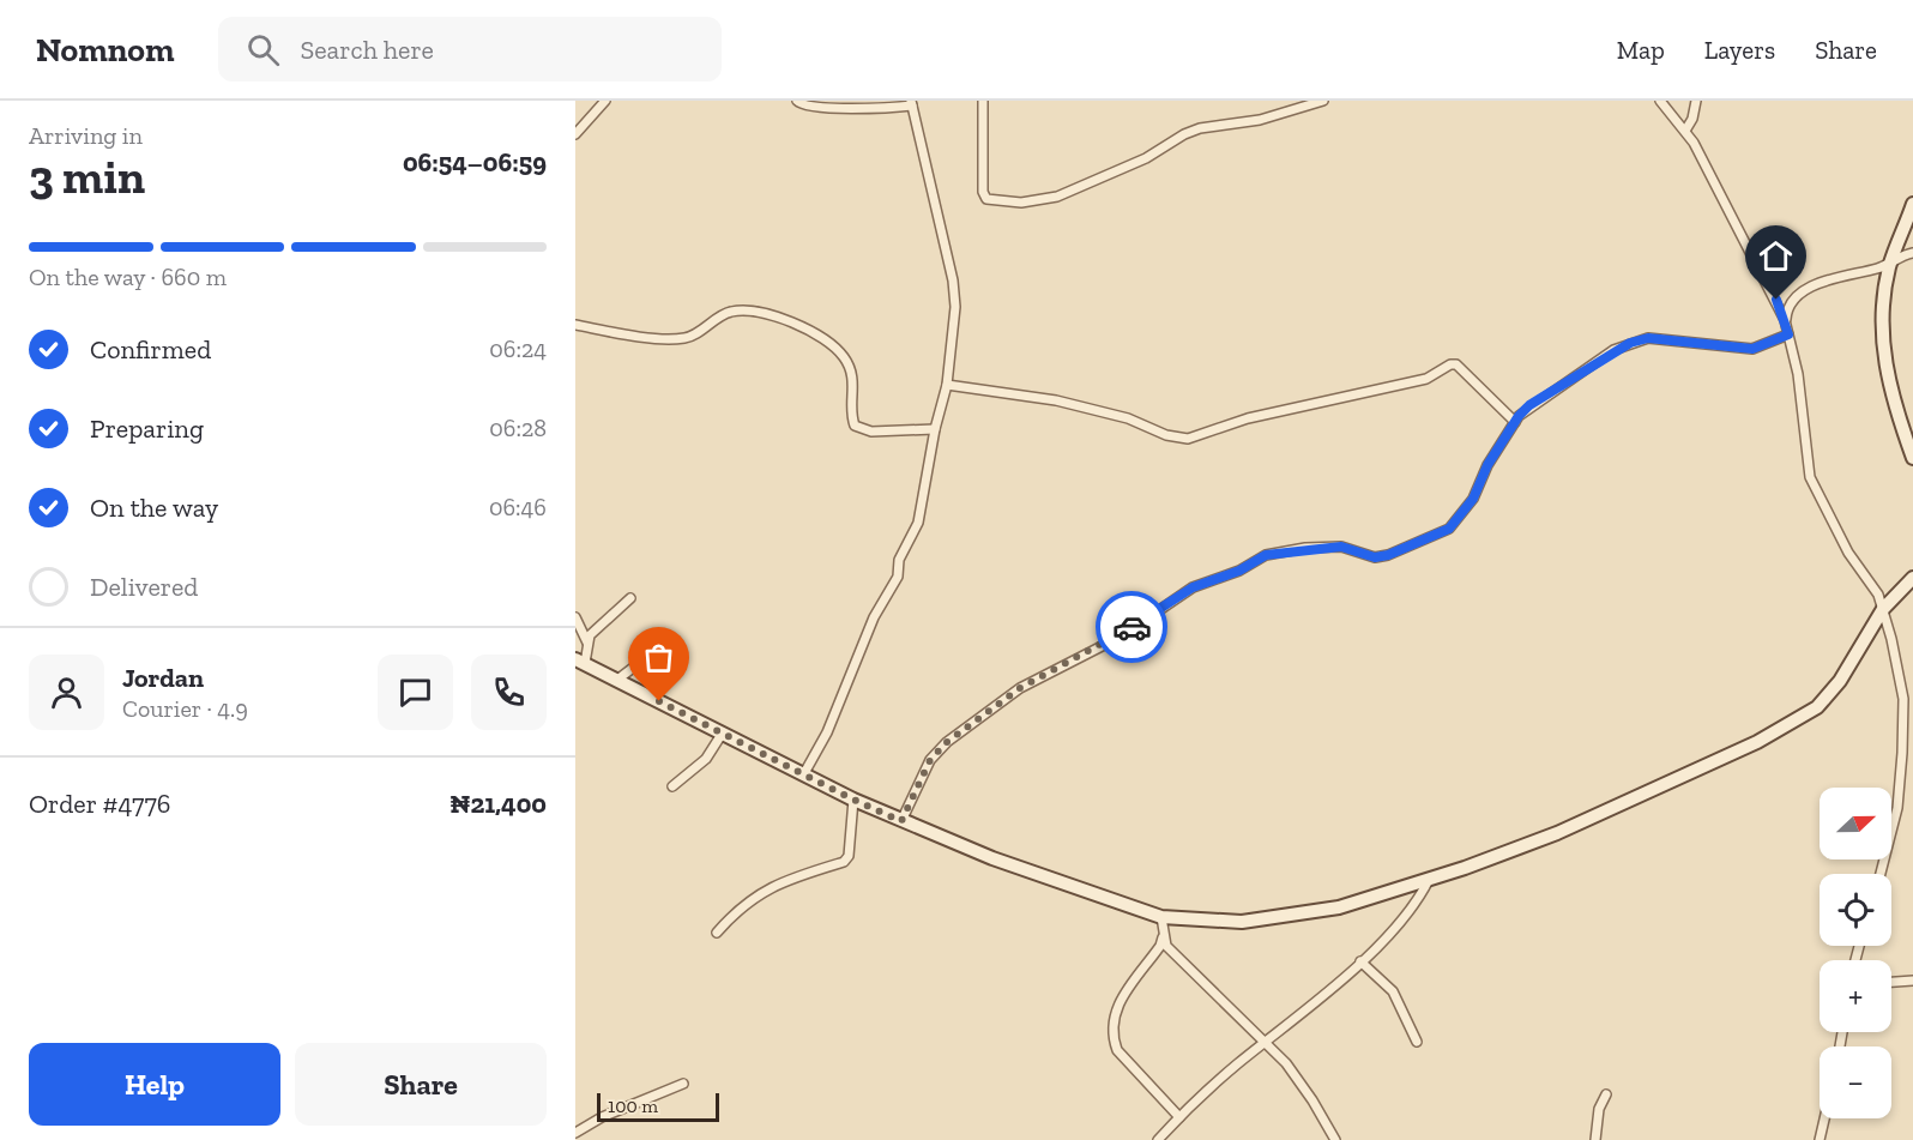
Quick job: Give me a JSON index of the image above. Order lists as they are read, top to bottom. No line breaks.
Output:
{"scale_bar":"100 m","north":"right","page":{"header":"Nomnom","search":"Search here","nav":["Map","Layers","Share"],"heading":["3 min","Arriving in","06:54–06:59"],"panel":["Jordan","Courier · 4.9","Order #4776","₦21,400"],"bar":"On the way · 660 m","list":[["Confirmed","06:24"],["Preparing","06:28"],["On the way","06:46"],"Delivered"],"map_buttons":["+","−"],"buttons":["Help","Share"],"scale":"100 m"}}
